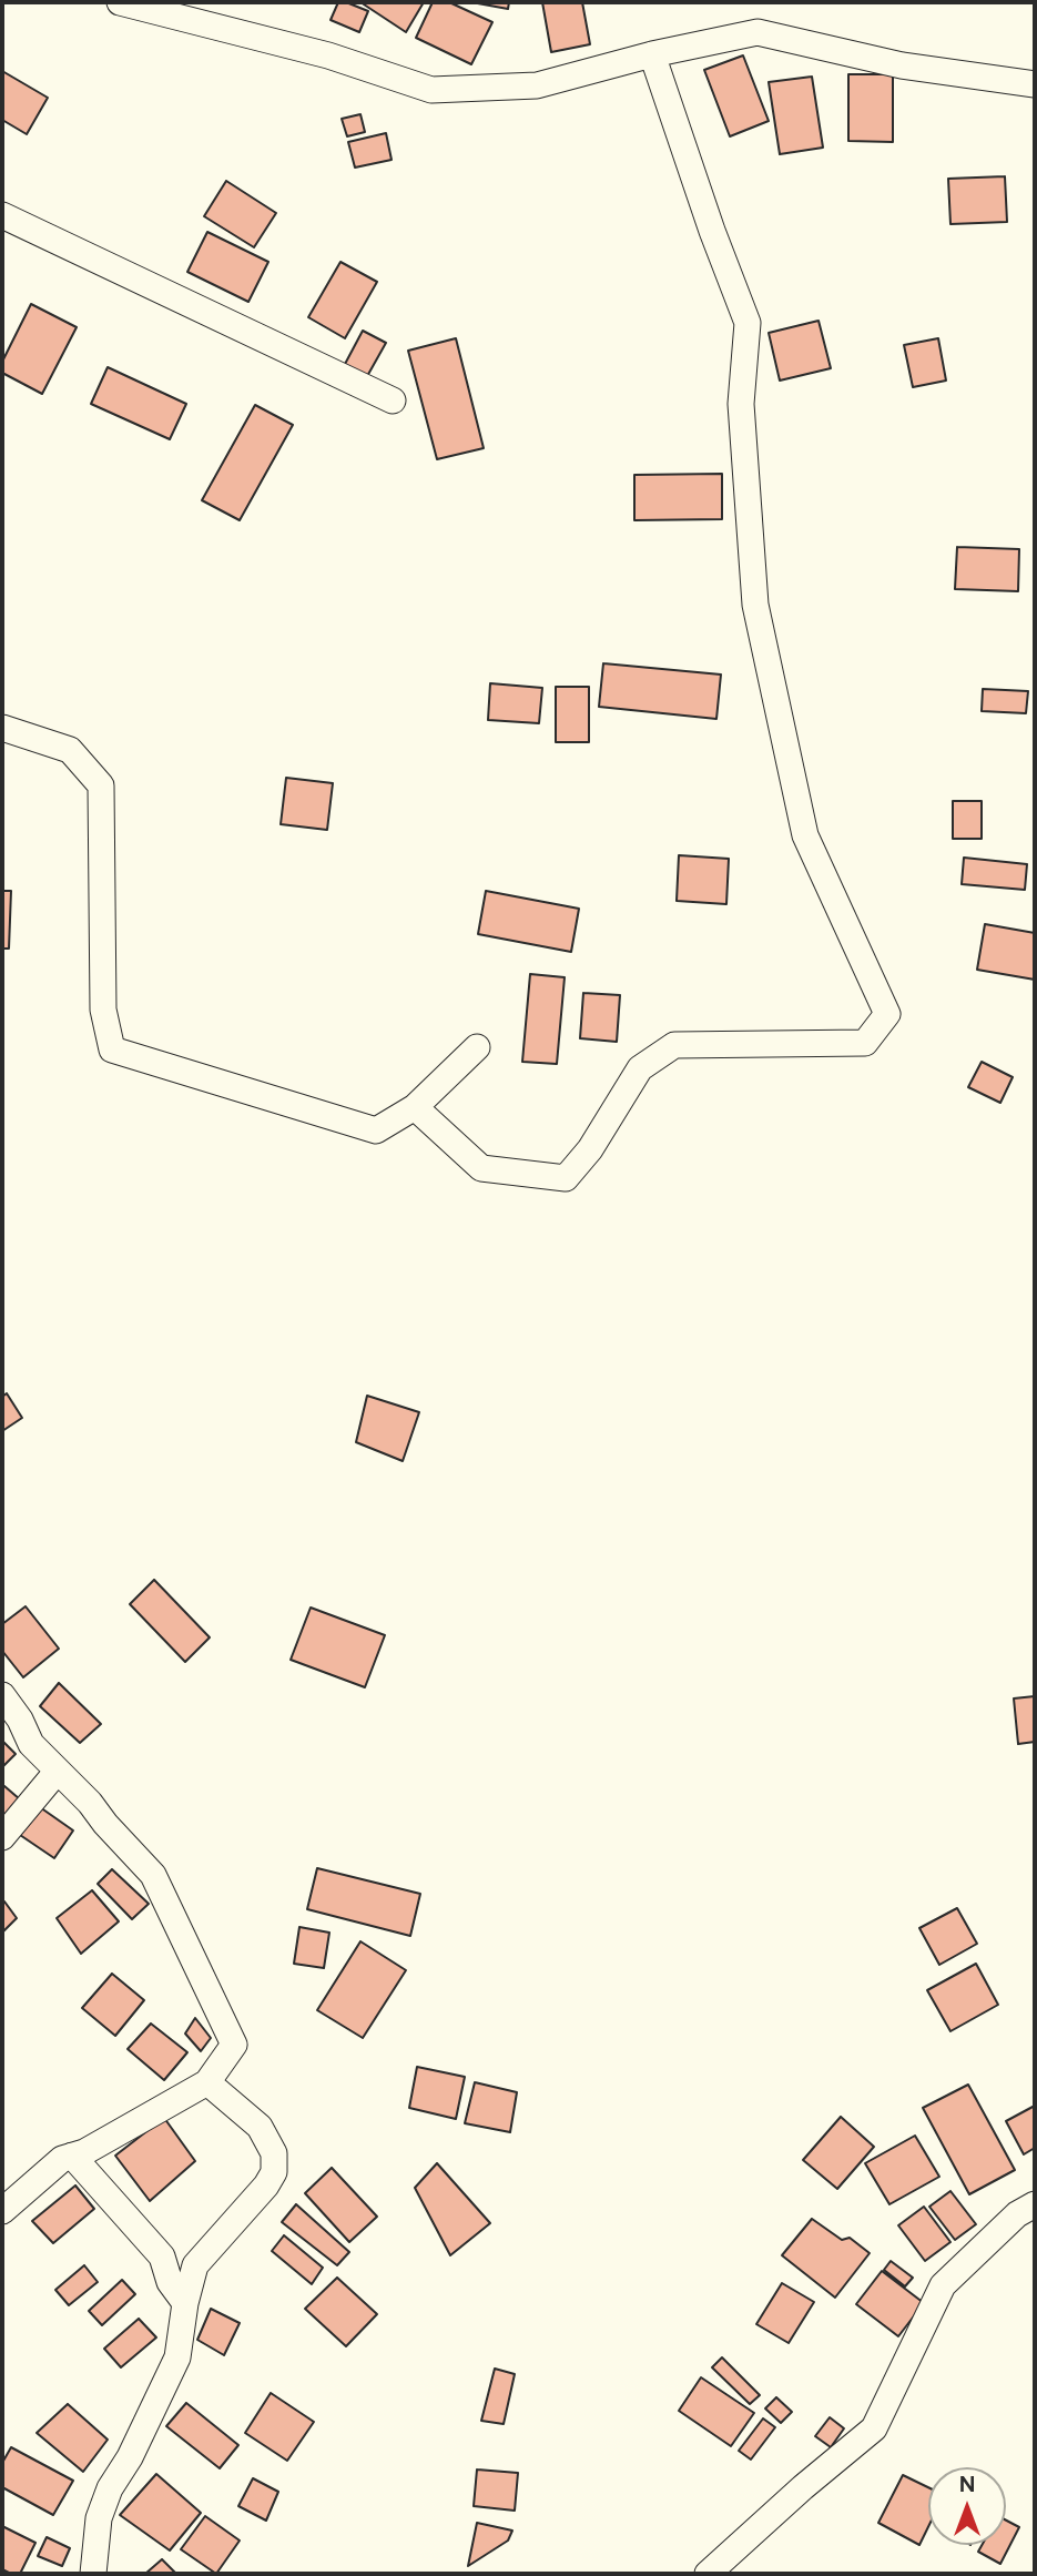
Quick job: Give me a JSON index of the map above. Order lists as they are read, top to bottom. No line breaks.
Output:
{"north":"top"}
